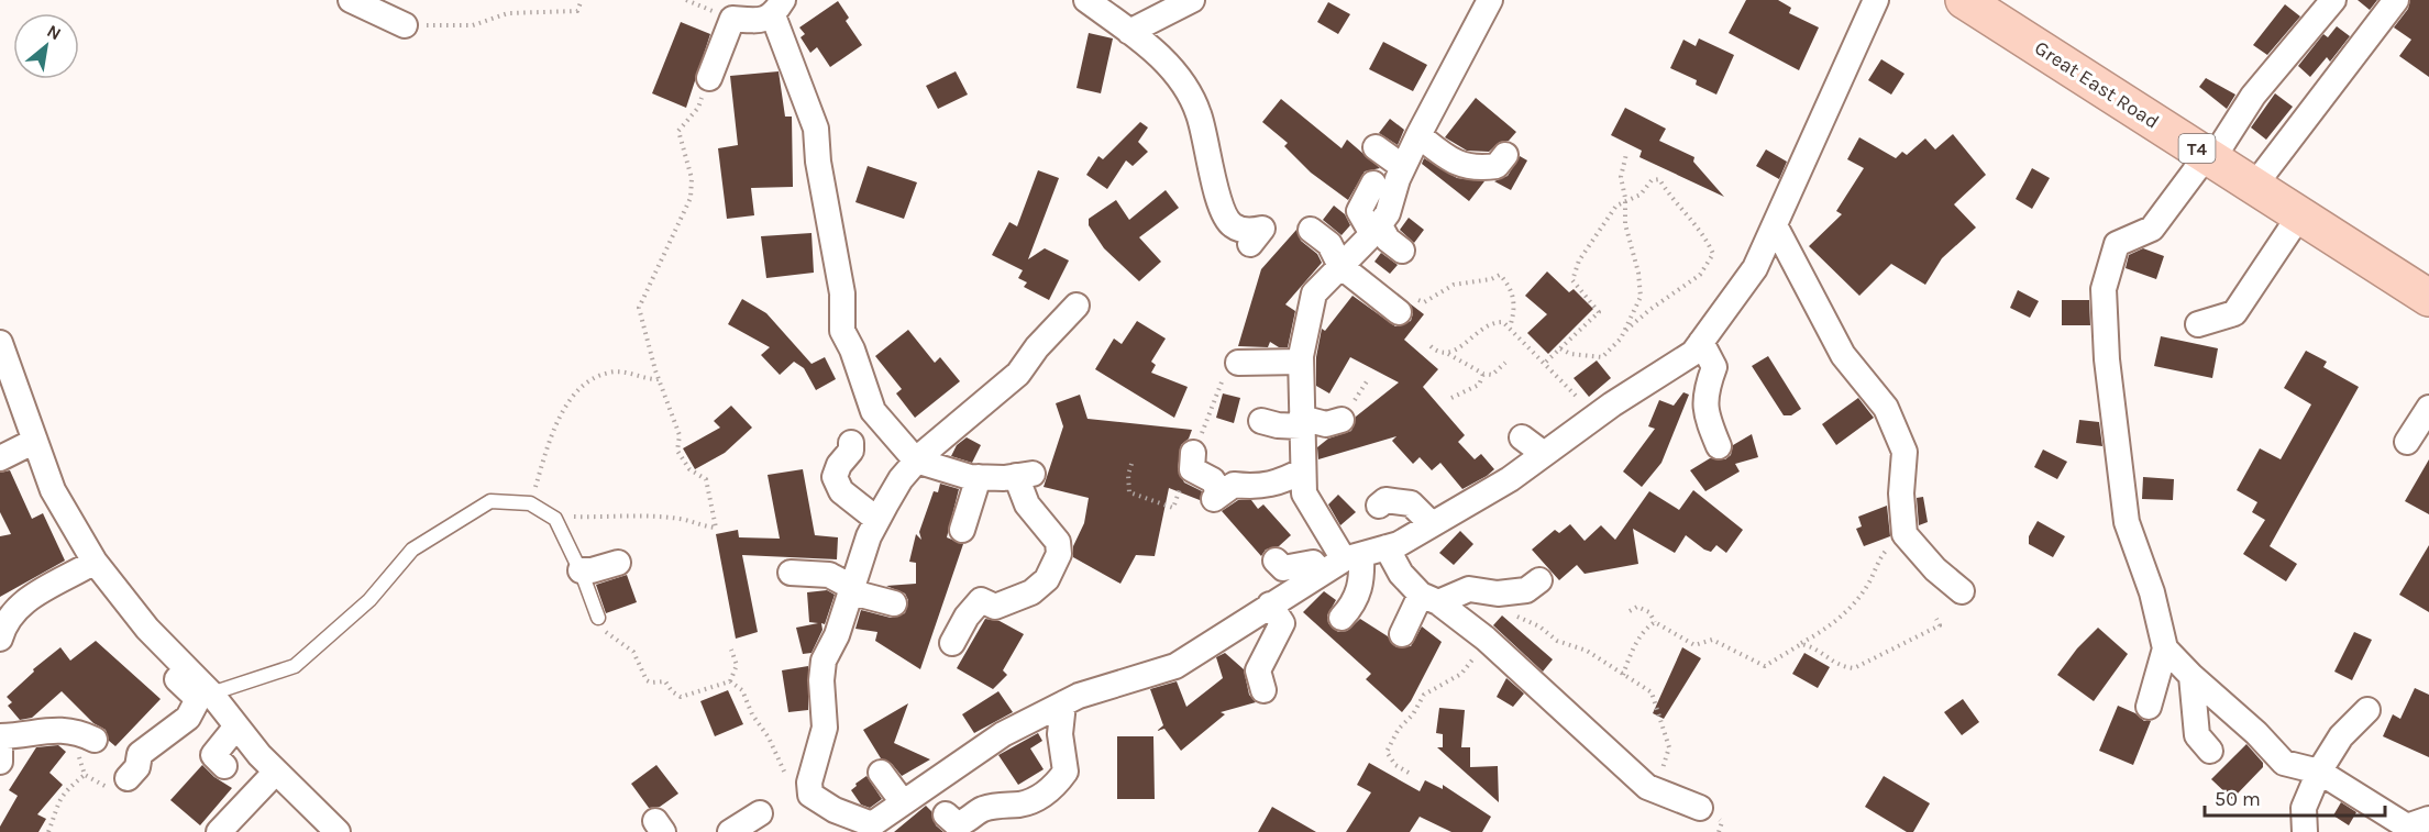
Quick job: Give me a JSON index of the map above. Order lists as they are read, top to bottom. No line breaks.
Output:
{"streets":{"highway":["Great East Road","T4"]},"scale_bar":"50 m","north":"top right"}
